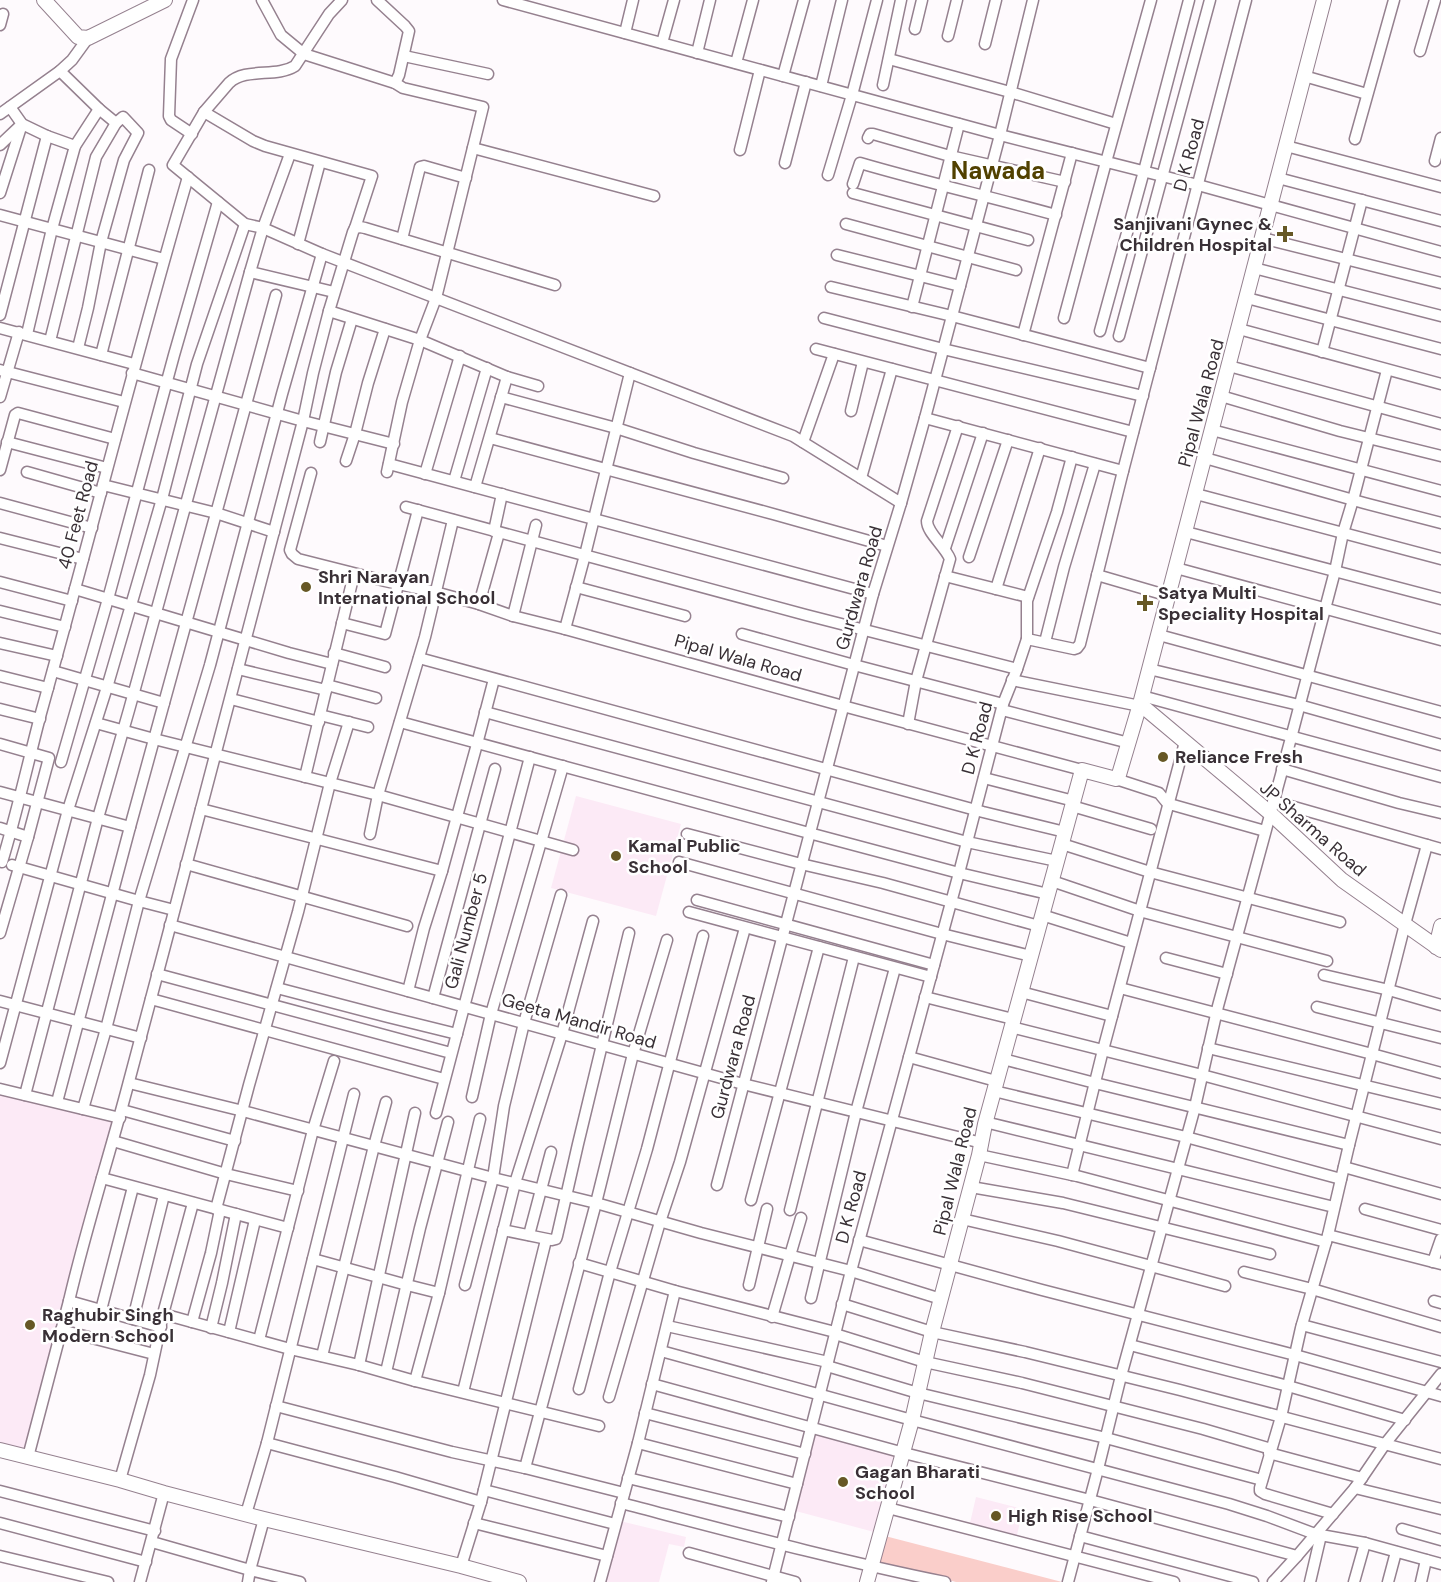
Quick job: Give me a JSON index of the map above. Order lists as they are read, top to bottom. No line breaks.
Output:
{"streets":{"street":["D K Road","Pipal Wala Road","40 Feet Road","Gurdwara Road","JP Sharma Road","Gali Number 5","Geeta Mandir Road"]},"crossings":[["D K Road","Pipal Wala Road"],["D K Road","Geeta Mandir Road"],["Pipal Wala Road","Gurdwara Road"],["Pipal Wala Road","JP Sharma Road"],["Pipal Wala Road","Geeta Mandir Road"],["Gurdwara Road","Geeta Mandir Road"],["Gali Number 5","Geeta Mandir Road"]],"districts":["Nawada"],"places":{"health":["Sanjivani Gynec & Children Hospital","Satya Multi Speciality Hospital"],"other":["Shri Narayan International School","Reliance Fresh","Kamal Public School","Raghubir Singh Modern School","Gagan Bharati School","High Rise School"]}}
